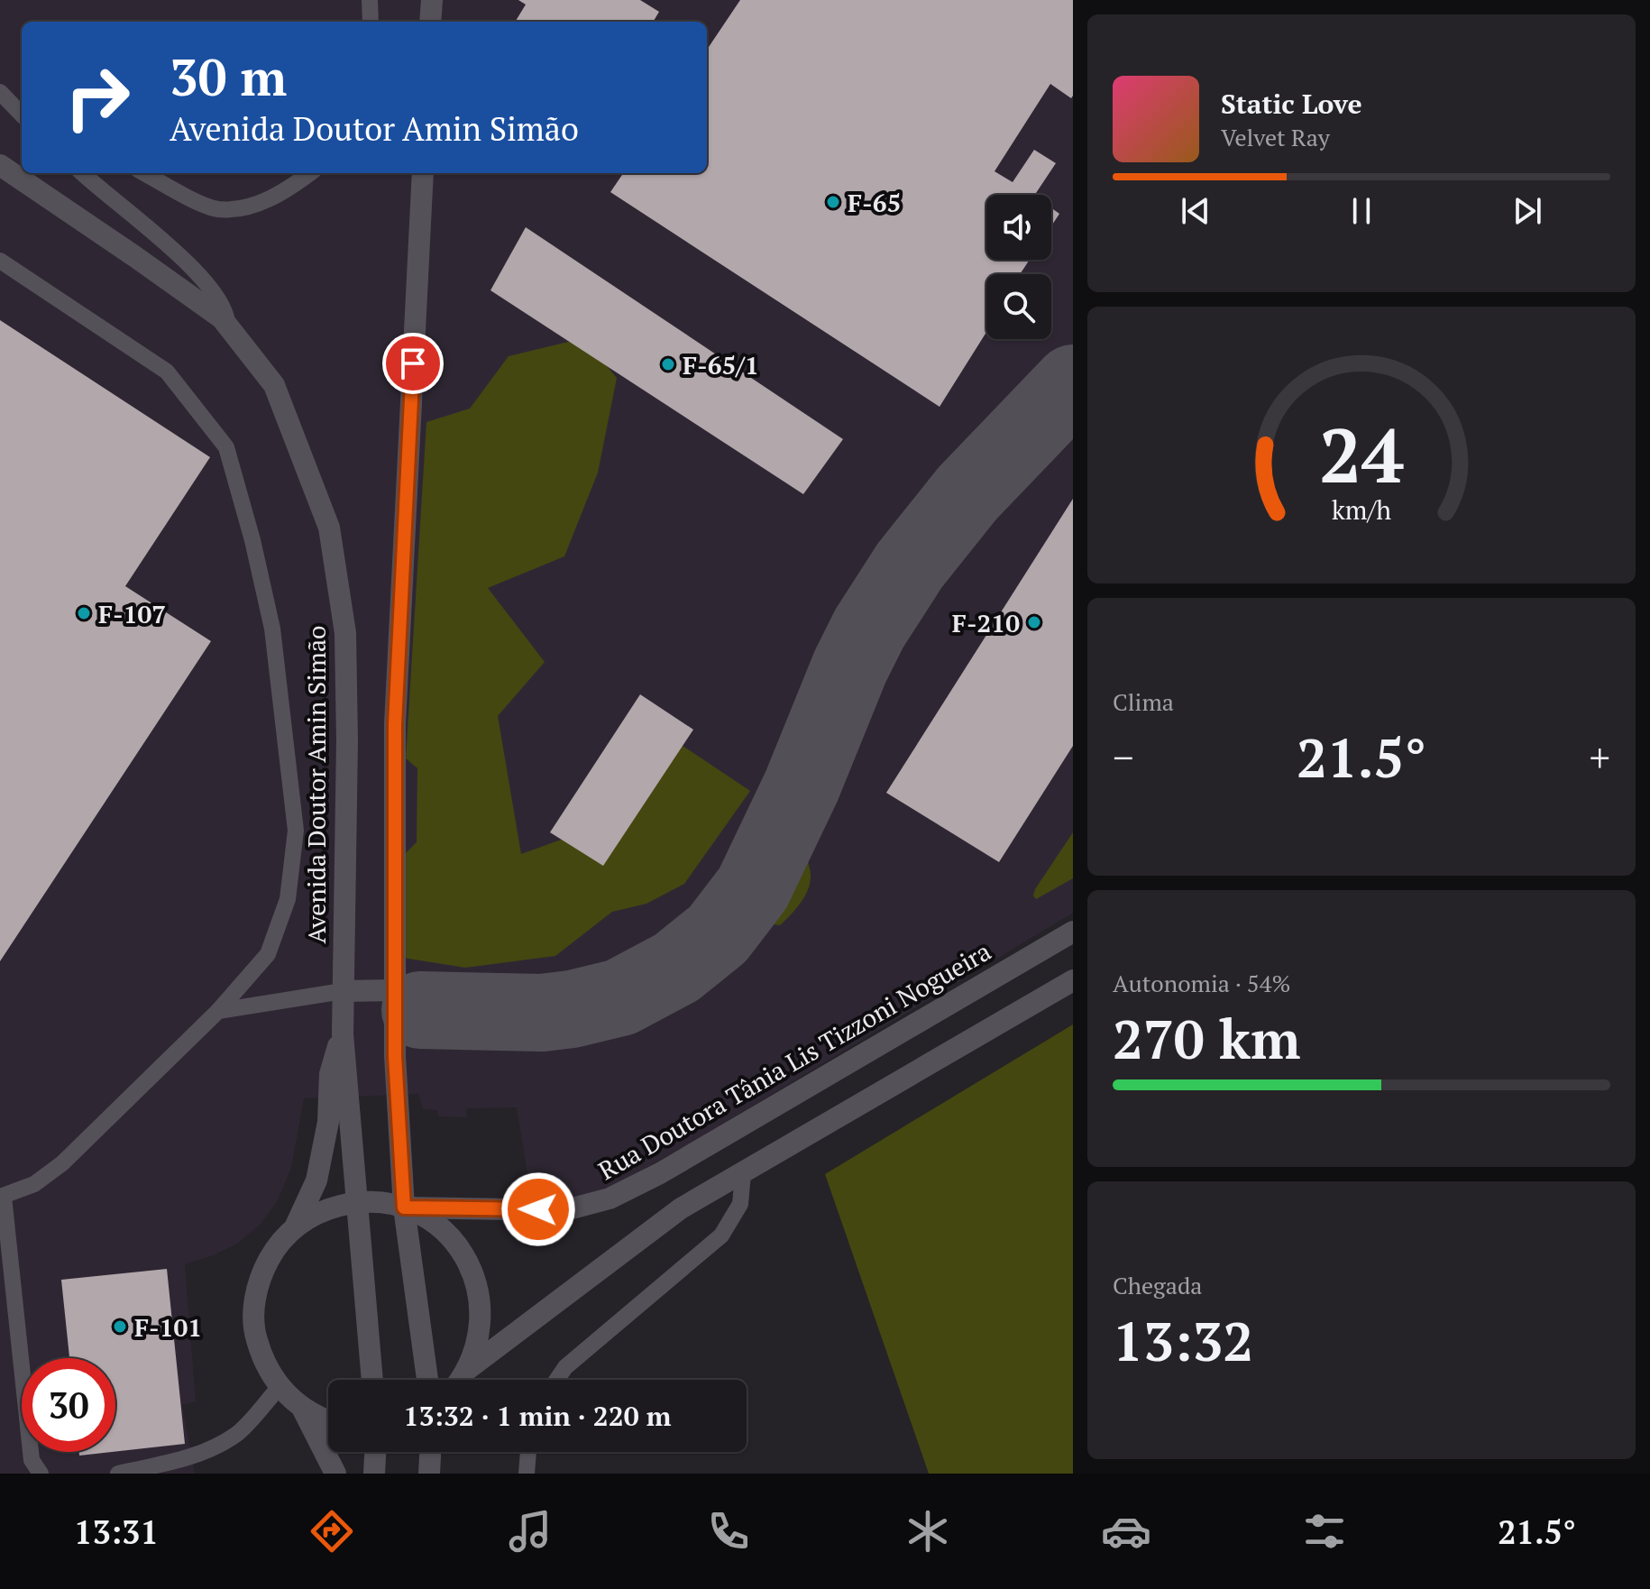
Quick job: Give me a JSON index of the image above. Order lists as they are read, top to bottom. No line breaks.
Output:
{"streets":{"street":["Avenida Doutor Amin Simão","Rua Doutora Tânia Lis Tizzoni Nogueira"]},"places":["F-65","F-65/1","F-107","F-210","F-101"],"page":{"turn":["30 m","Avenida Doutor Amin Simão"],"song":["Static Love","Velvet Ray"],"tile":["Clima",["Autonomia · 54%","270 km"],["Chegada","13:32"]],"heat":["−","21.5°","+"],"limit":"30","trip":"13:32 · 1 min · 220 m","tabs":["13:31","21.5°"],"gauge":["24","km/h"]}}
